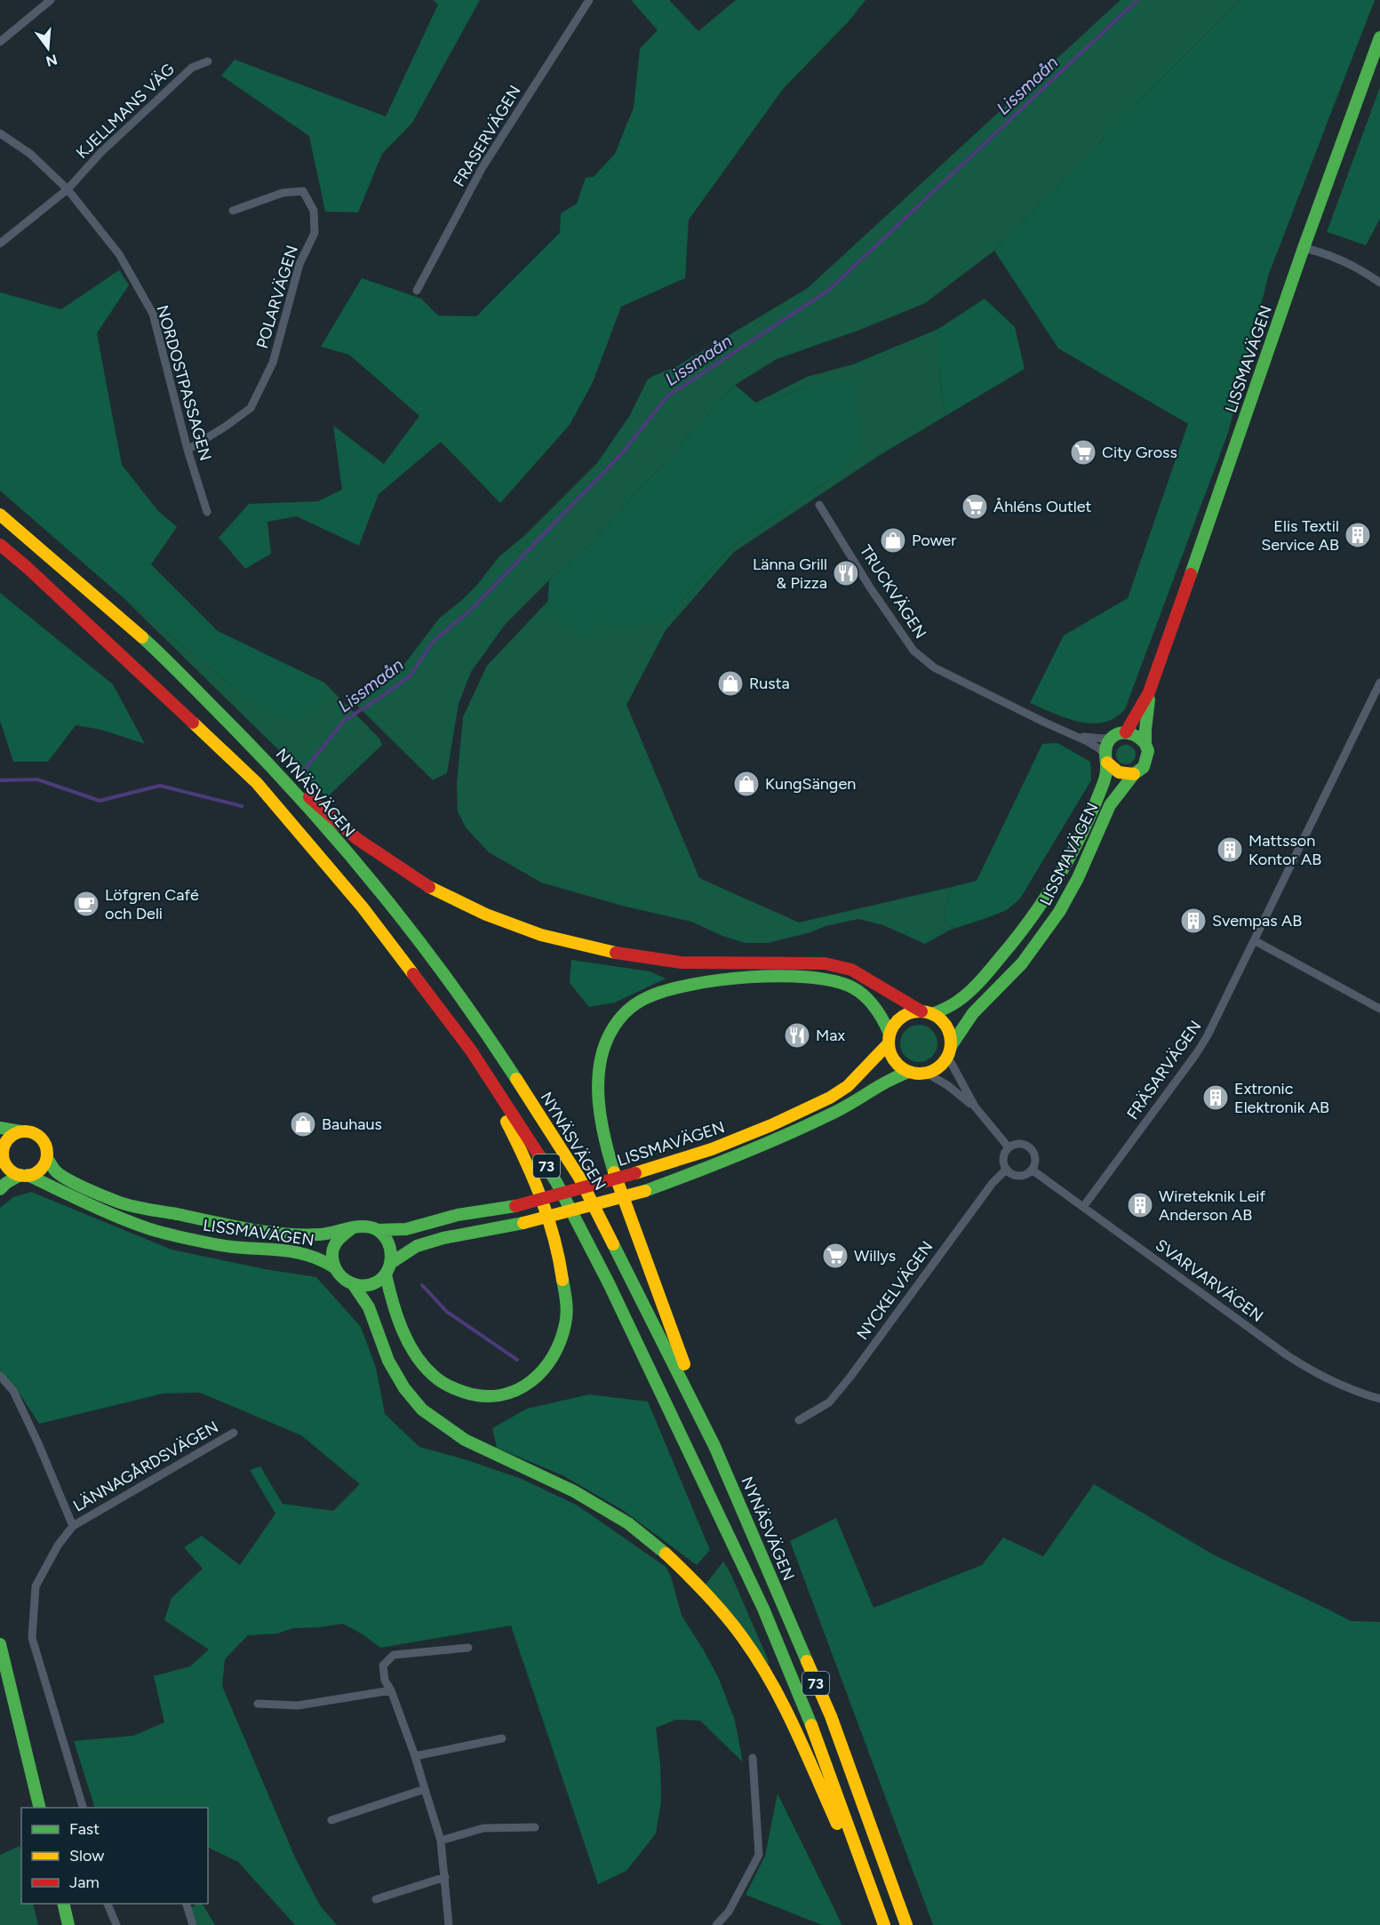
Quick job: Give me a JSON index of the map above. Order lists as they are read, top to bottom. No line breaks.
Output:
{"streets":{"main road":["LISSMAVÄGEN","NYNÄSVÄGEN","73"],"street":["KJELLMANS VÄG","FRASERVÄGEN","POLARVÄGEN","NORDOSTPASSAGEN","TRUCKVÄGEN","FRÄSARVÄGEN","SVARVARVÄGEN","NYCKELVÄGEN","LÄNNAGÅRDSVÄGEN"]},"crossings":[["KJELLMANS VÄG","NORDOSTPASSAGEN"],["POLARVÄGEN","NORDOSTPASSAGEN"],["LISSMAVÄGEN","TRUCKVÄGEN"],["FRÄSARVÄGEN","SVARVARVÄGEN"],["SVARVARVÄGEN","NYCKELVÄGEN"]],"water":["Lissmaån"],"places":{"supermarket":["City Gross","Åhléns Outlet","Willys"],"building":["Elis Textil Service AB","Mattsson Kontor AB","Svempas AB","Extronic Elektronik AB","Wireteknik Leif Anderson AB"],"shop":["Power","Rusta","KungSängen","Bauhaus"],"restaurant":["Länna Grill & Pizza","Max"],"cafe":["Löfgren Café och Deli"]},"legend":["Fast","Slow","Jam"],"north":"bottom"}
